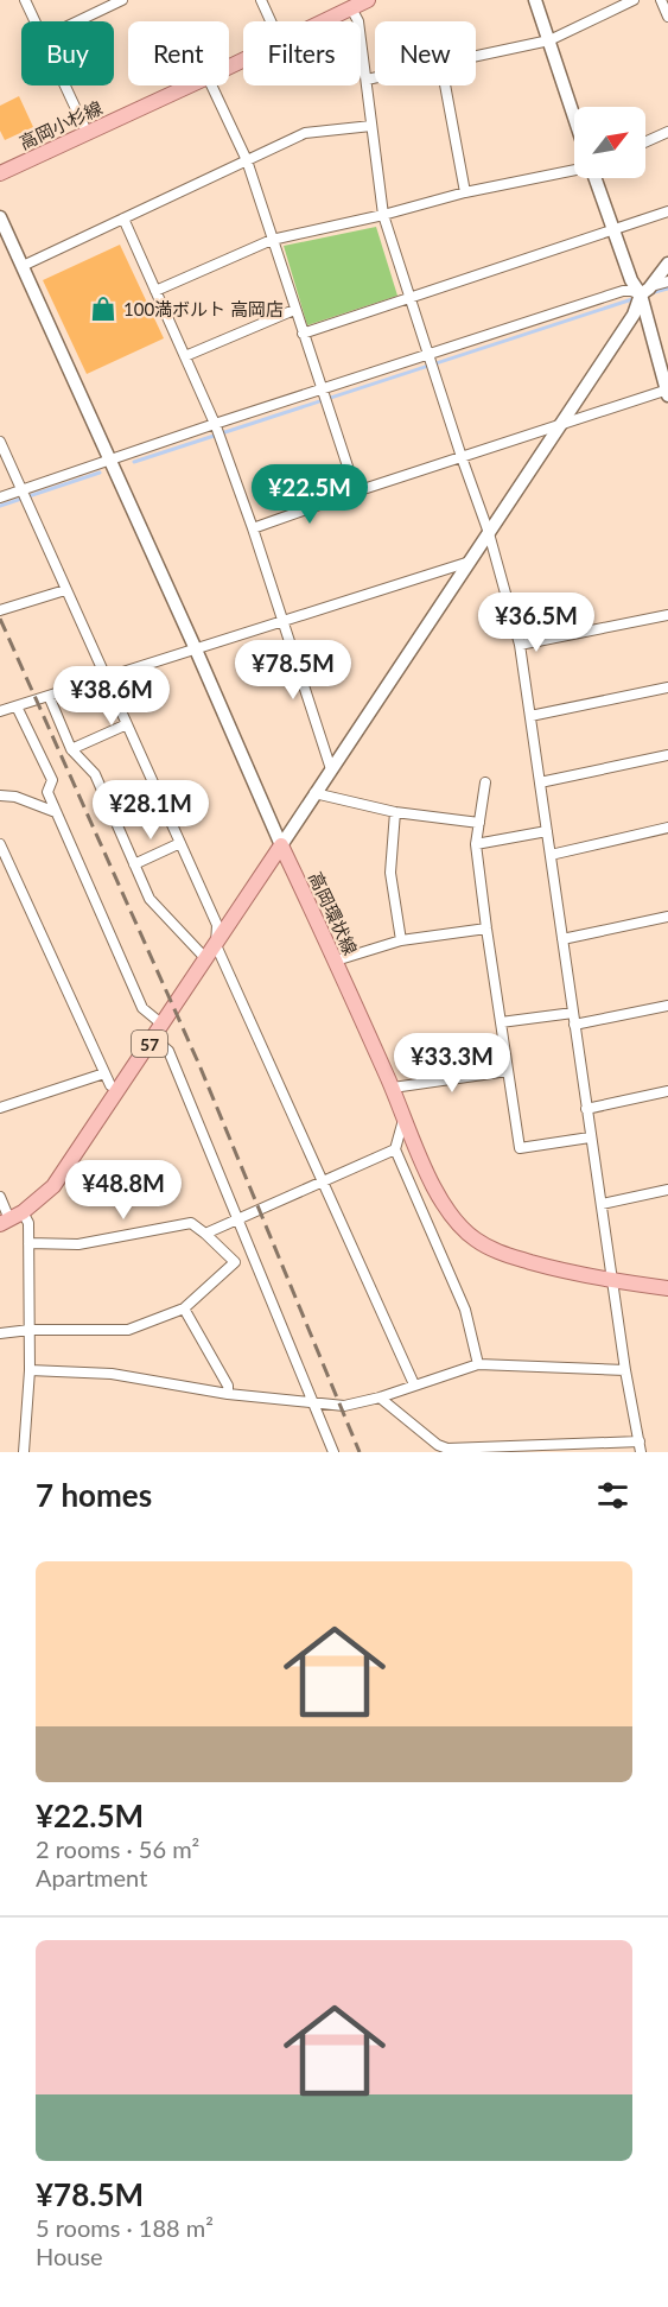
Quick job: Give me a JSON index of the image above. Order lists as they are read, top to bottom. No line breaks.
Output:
{"streets":{"main road":["高岡小杉線","高岡環状線","57"]},"crossings":[["高岡環状線","57"]],"places":{"shop":["100満ボルト 高岡店"]},"north":"top right","page":{"chip":["Buy","Rent","Filters","New"],"price":["¥22.5M","¥36.5M","¥78.5M","¥38.6M","¥28.1M","¥33.3M","¥48.8M"],"heading":"7 homes","list":[{"name":"¥22.5M","note":"2 rooms · 56 m² · Apartment"},{"name":"¥78.5M","note":"5 rooms · 188 m² · House"}]}}
